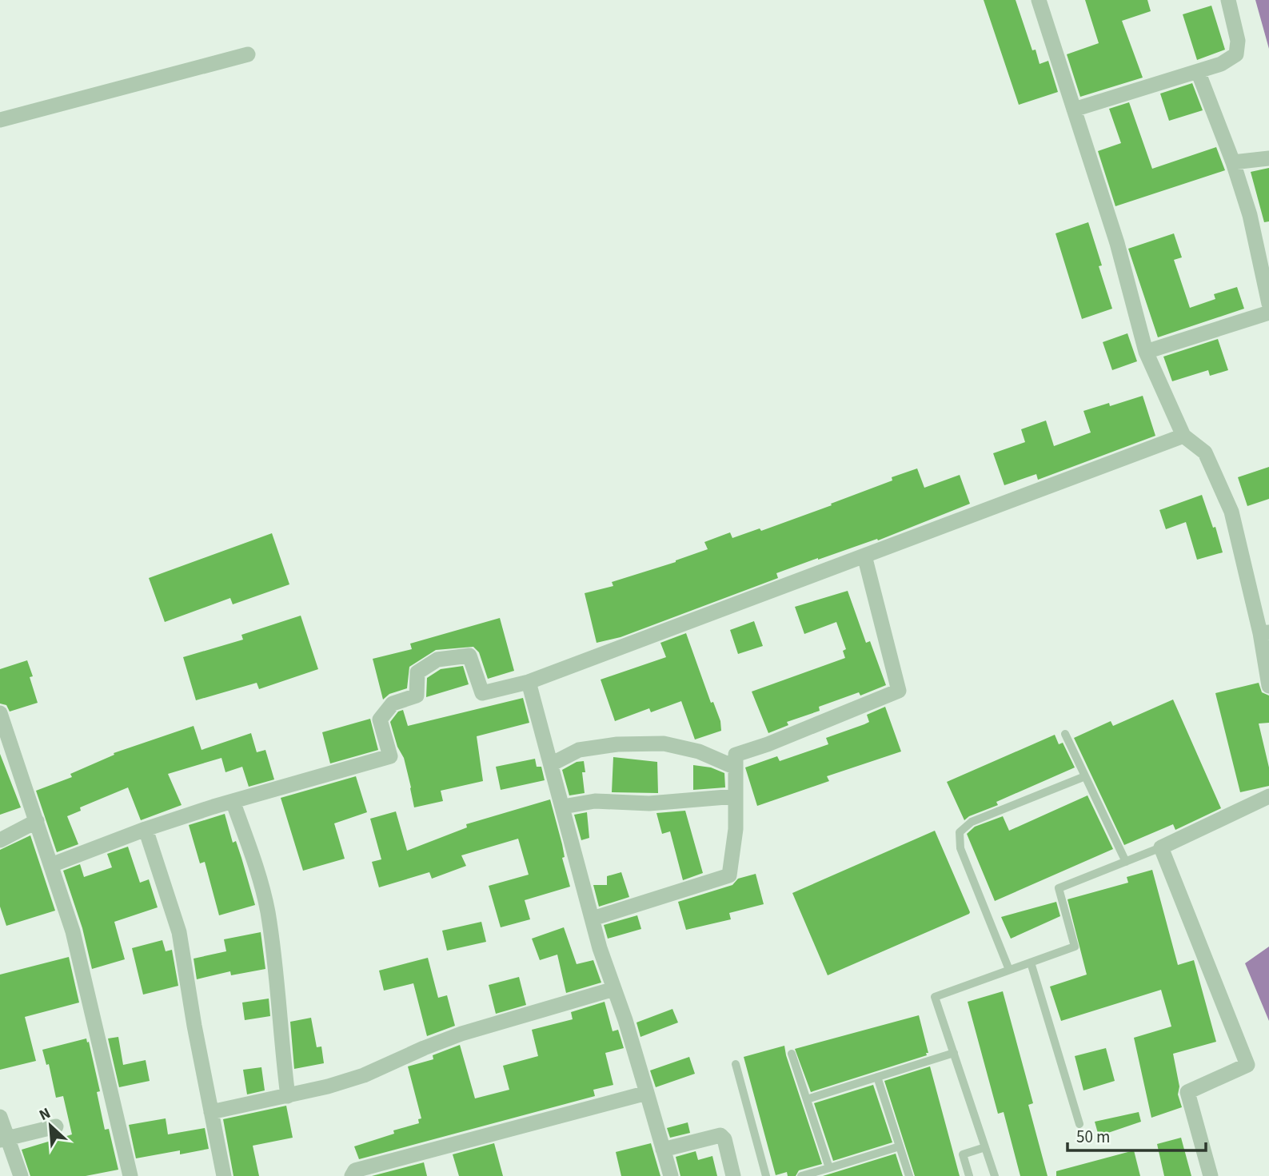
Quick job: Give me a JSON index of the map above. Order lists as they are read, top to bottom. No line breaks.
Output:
{"scale_bar":"50 m","north":"top left"}
